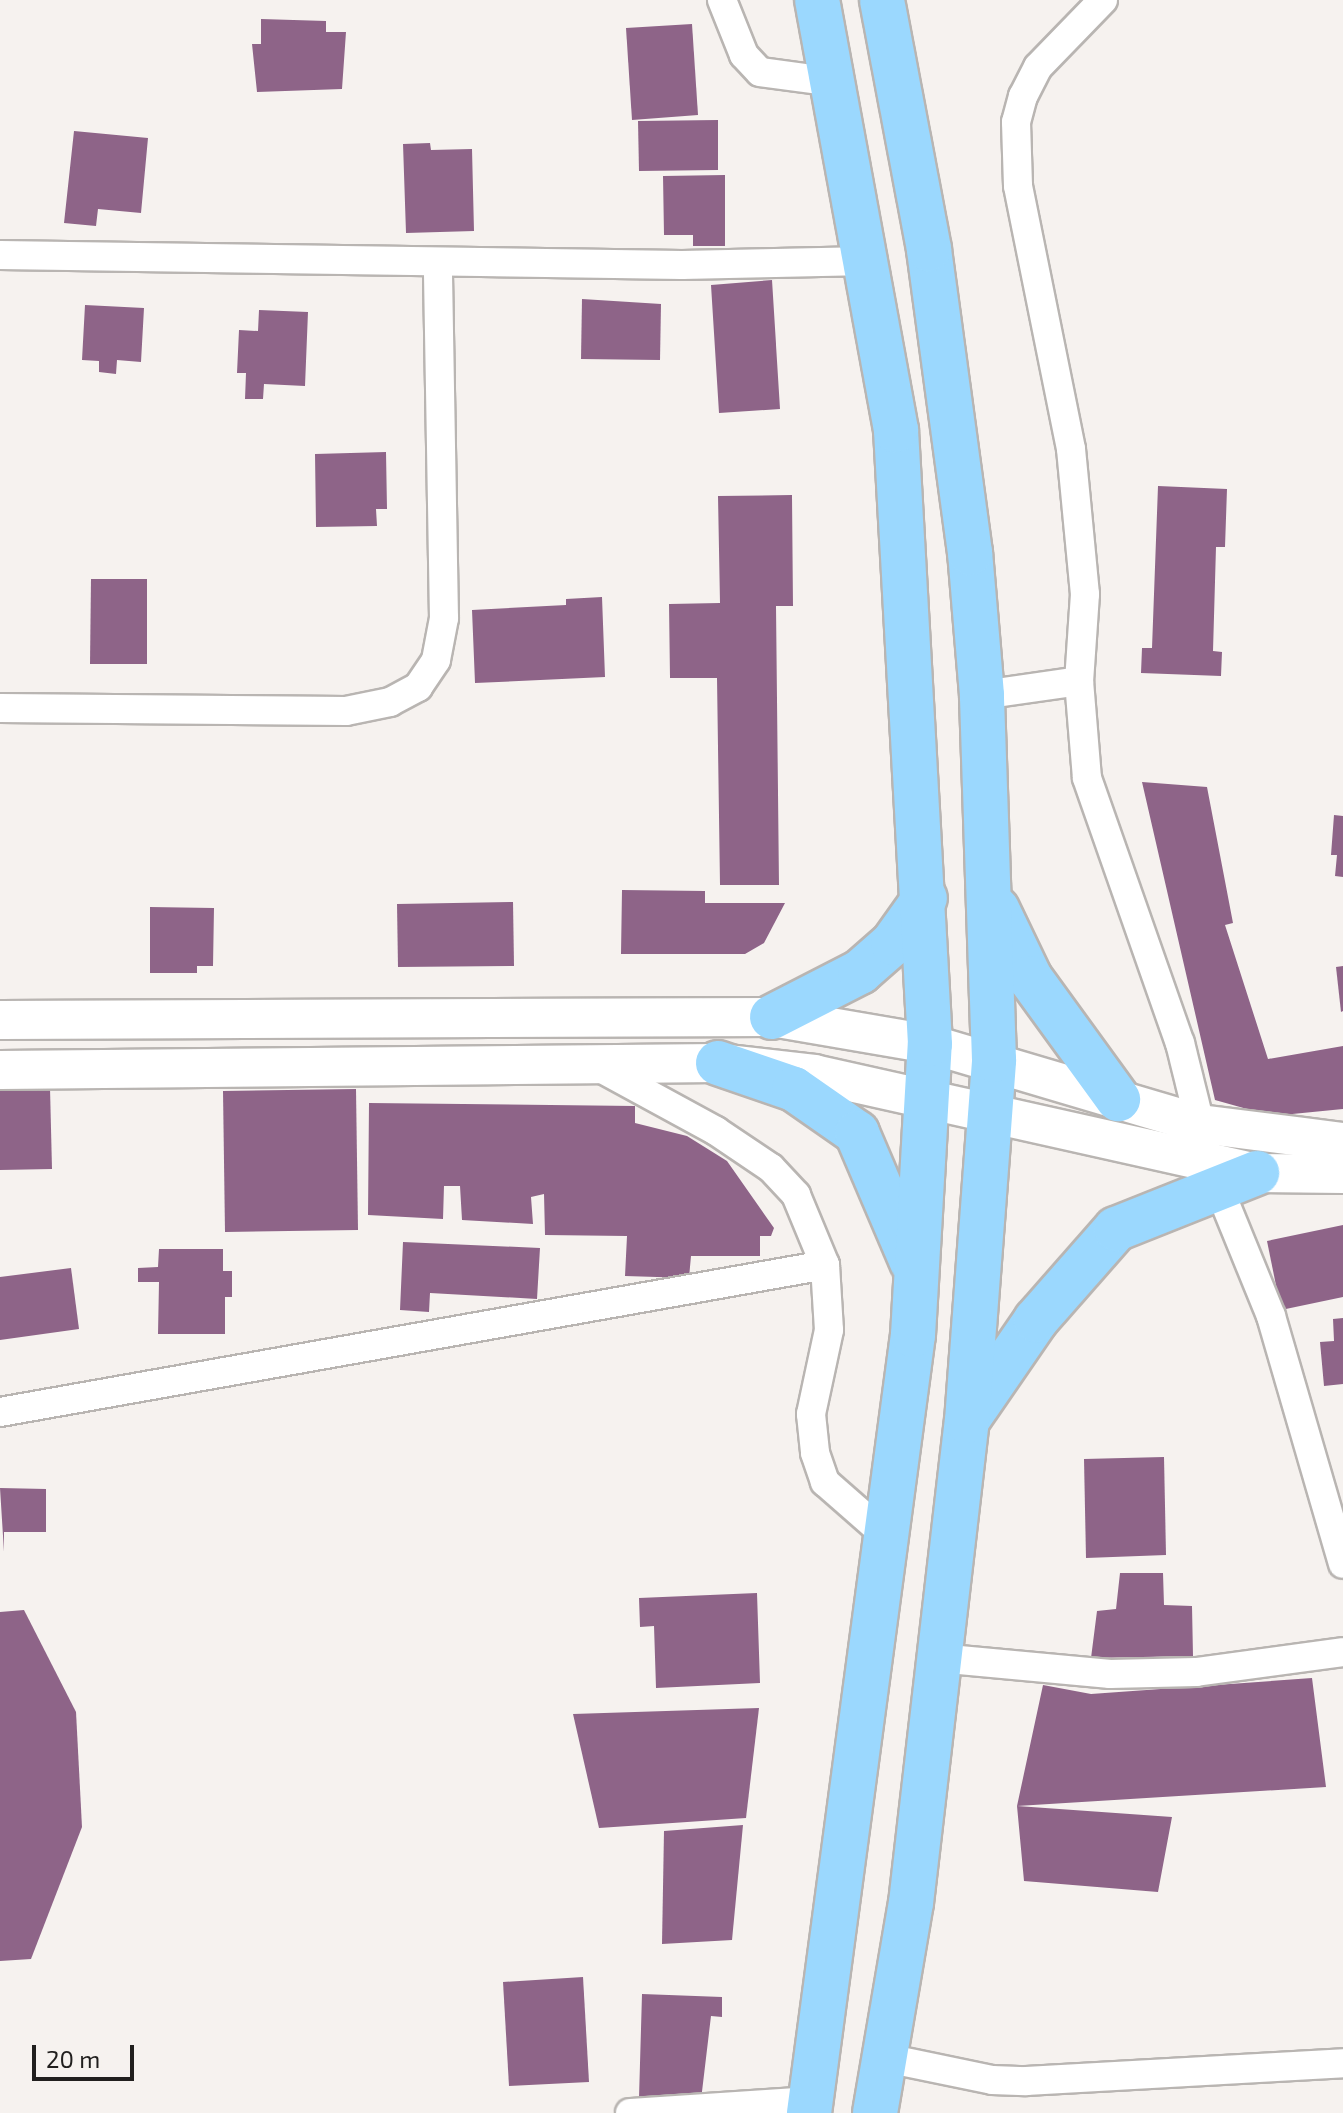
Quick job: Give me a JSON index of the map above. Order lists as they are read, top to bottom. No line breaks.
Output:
{"scale_bar":"20 m"}
